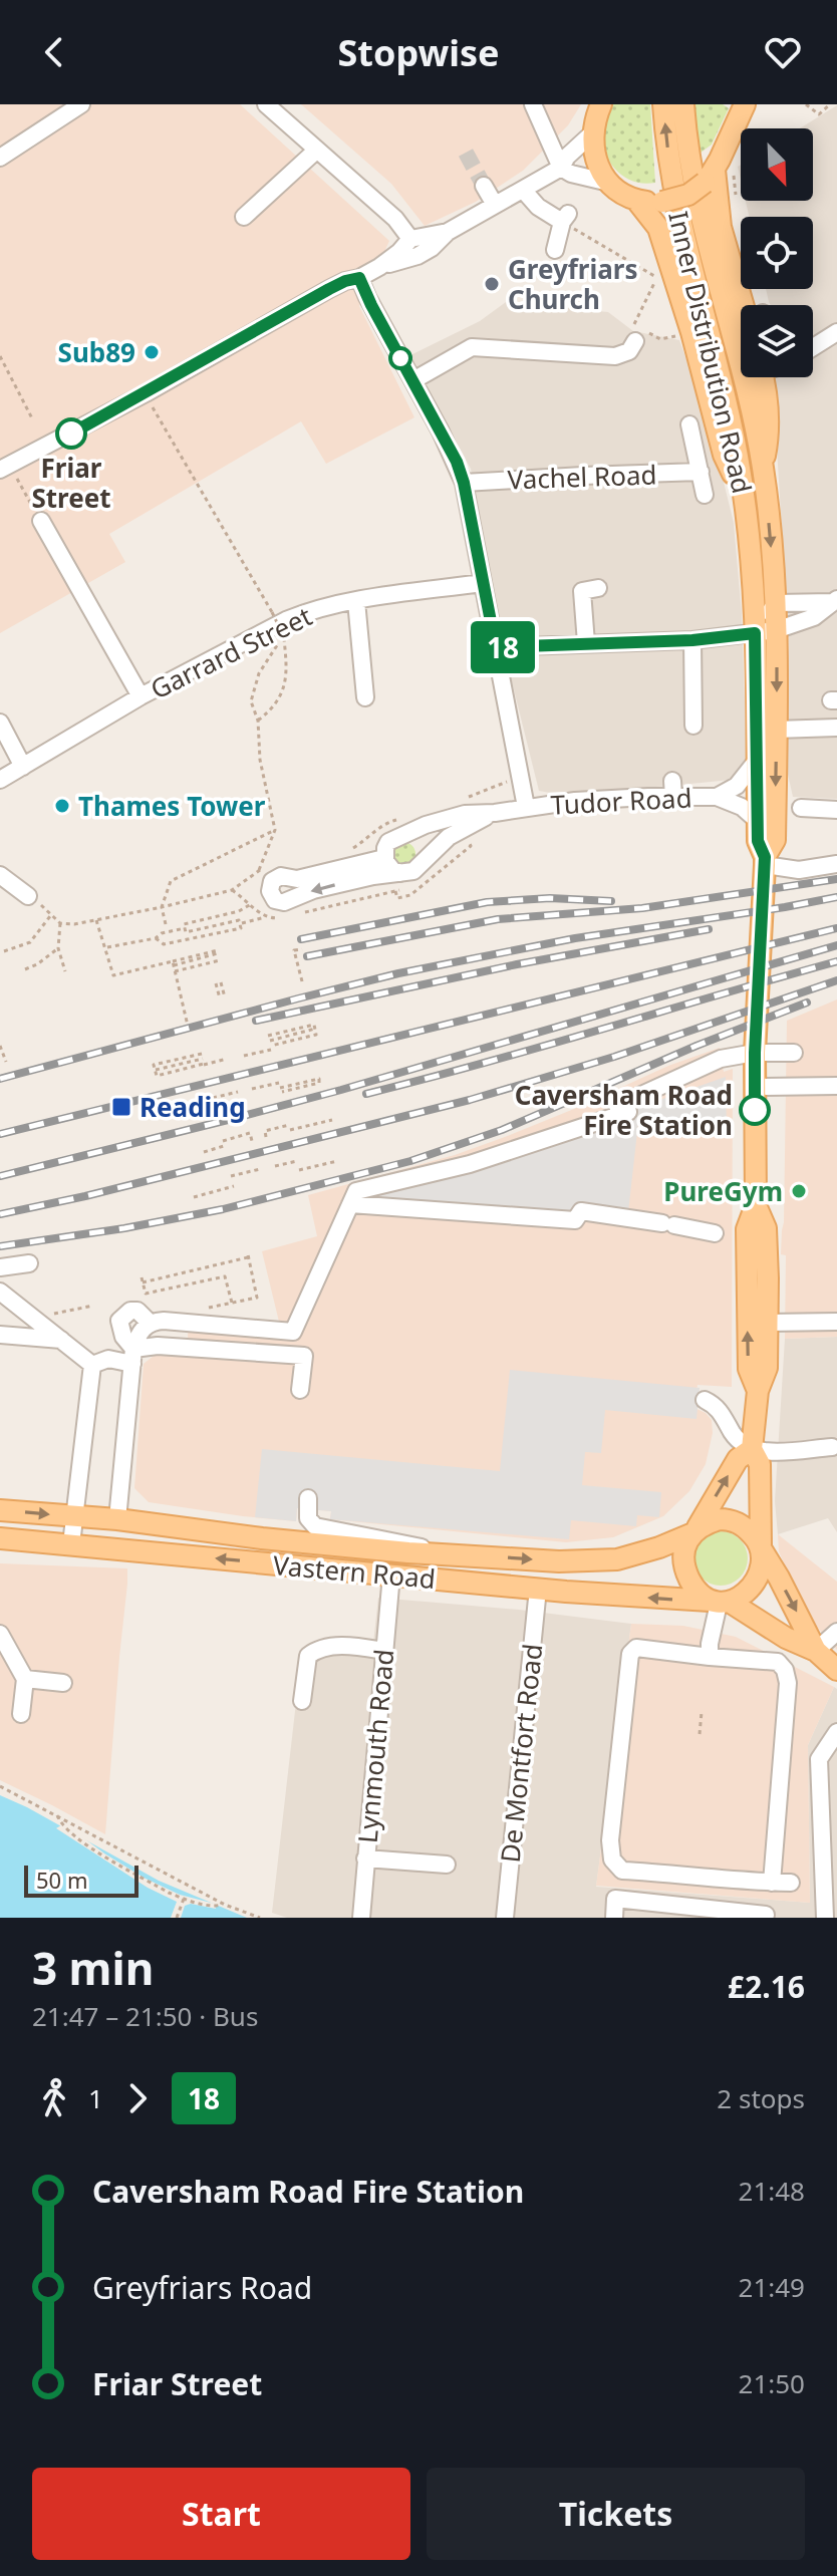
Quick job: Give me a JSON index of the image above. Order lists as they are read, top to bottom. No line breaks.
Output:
{"streets":{"main road":["Inner Distribution Road","Vastern Road"],"street":["Vachel Road","Garrard Street","Tudor Road","Lynmouth Road","De Montfort Road"]},"crossings":[["Inner Distribution Road","Tudor Road"],["Vastern Road","Lynmouth Road"],["Vastern Road","De Montfort Road"]],"places":{"other":["Greyfriars Church","Sub89","Friar Street","Thames Tower","Caversham Road Fire Station","PureGym"],"transit":["Reading"]},"lines":["bus line 18"],"scale_bar":"50 m","north":"bottom right","page":{"header":"Stopwise","on_map":"18","scale":"50 m","heading":["3 min","21:47 – 21:50 · Bus","£2.16"],"legs":["1","18","2 stops"],"list":[{"name":"Caversham Road Fire Station","value":"21:48"},{"name":"Greyfriars Road","value":"21:49"},{"name":"Friar Street","value":"21:50"}],"buttons":["Start","Tickets"]}}
